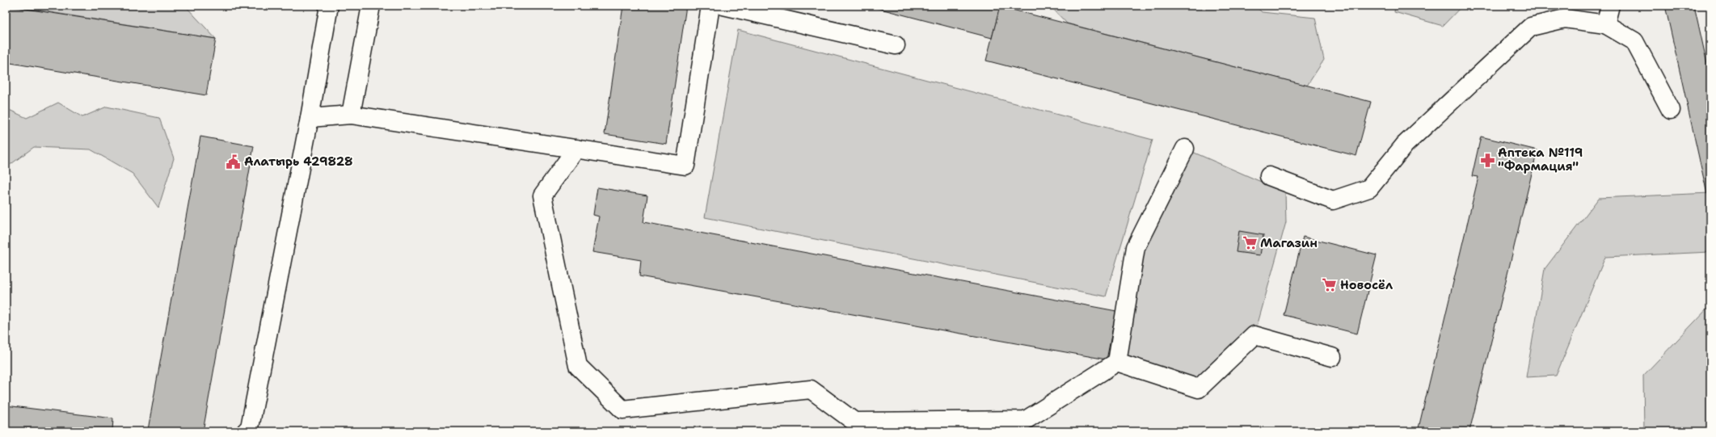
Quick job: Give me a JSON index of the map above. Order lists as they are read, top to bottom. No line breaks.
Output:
{"places":{"pharmacy":["Аптека №119 \"Фармация\""],"public building":["Алатырь 429828"],"supermarket":["Магазин","Новосёл"]}}
